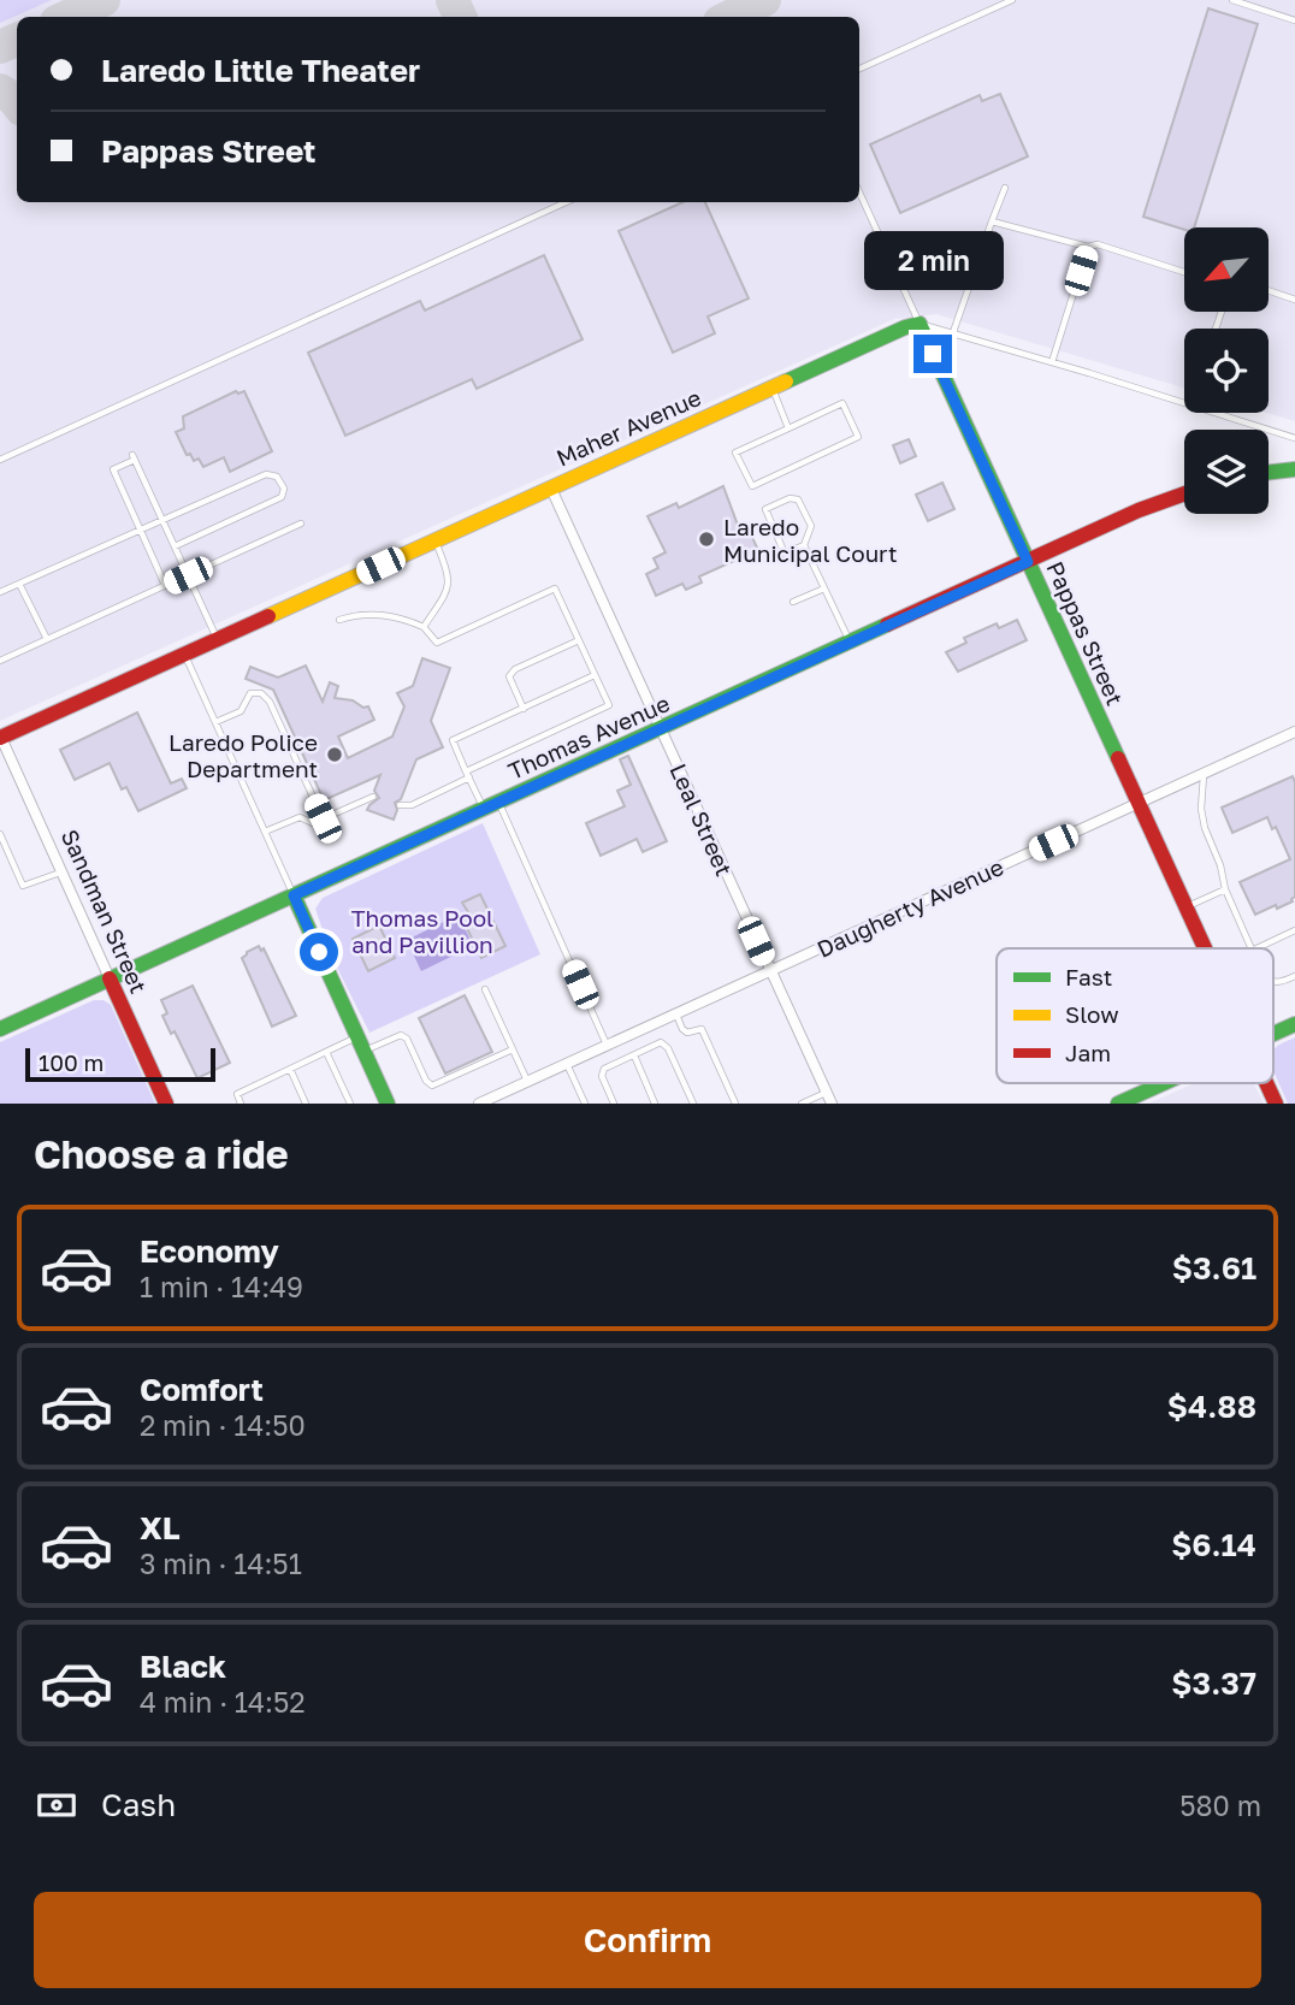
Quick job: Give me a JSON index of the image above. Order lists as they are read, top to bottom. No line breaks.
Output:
{"streets":{"street":["Maher Avenue","Pappas Street","Thomas Avenue","Leal Street","Daugherty Avenue","Sandman Street"]},"crossings":[["Maher Avenue","Pappas Street"],["Maher Avenue","Leal Street"],["Maher Avenue","Sandman Street"],["Pappas Street","Thomas Avenue"],["Pappas Street","Daugherty Avenue"],["Thomas Avenue","Leal Street"],["Thomas Avenue","Sandman Street"],["Leal Street","Daugherty Avenue"]],"parks":["Thomas Pool and Pavillion"],"places":["Laredo Municipal Court","Laredo Police Department"],"legend":["Fast","Slow","Jam"],"scale_bar":"100 m","north":"bottom left","page":{"banner":["Laredo Little Theater","Pappas Street"],"bubble":"2 min","scale":"100 m","heading":"Choose a ride","list":[{"name":"Economy","note":"1 min · 14:49","value":"$3.61"},{"name":"Comfort","note":"2 min · 14:50","value":"$4.88"},{"name":"XL","note":"3 min · 14:51","value":"$6.14"},{"name":"Black","note":"4 min · 14:52","value":"$3.37"}],"pay":["Cash","580 m"],"buttons":"Confirm"}}
